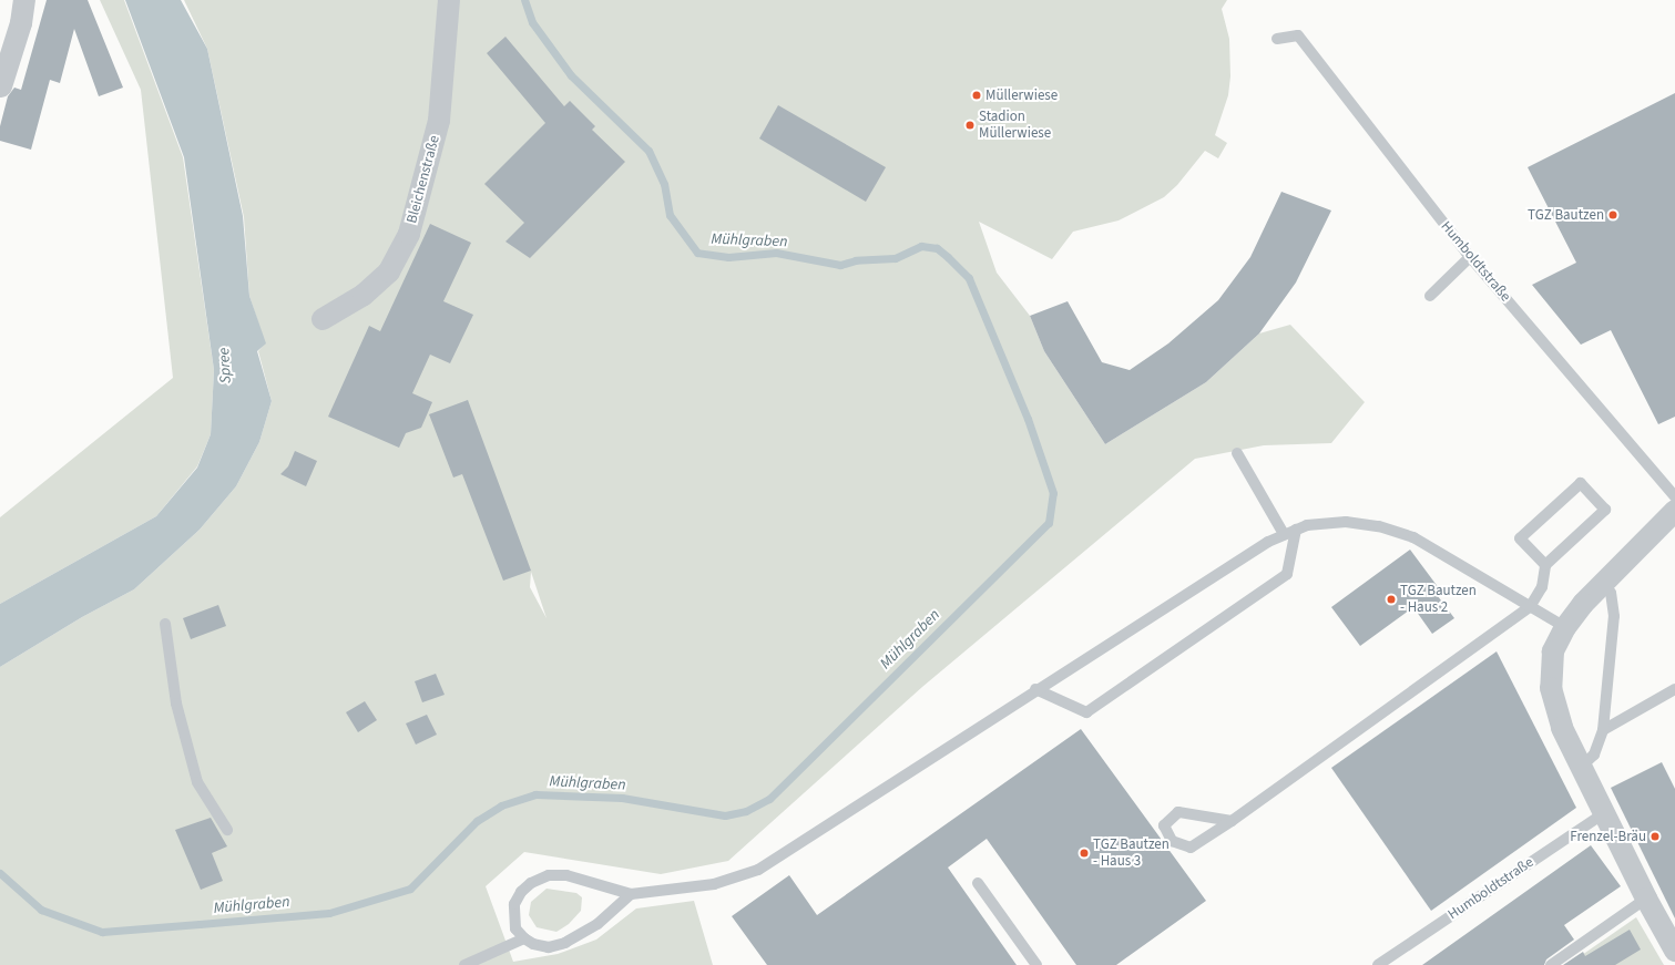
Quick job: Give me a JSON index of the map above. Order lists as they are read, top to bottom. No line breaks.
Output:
{"streets":{"street":["Bleichenstraße"],"lane":["Humboldtstraße"]},"water":["Mühlgraben","Spree"],"places":["Müllerwiese","Stadion Müllerwiese","TGZ Bautzen","TGZ Bautzen - Haus 2","Frenzel-Bräu","TGZ Bautzen - Haus 3"]}
